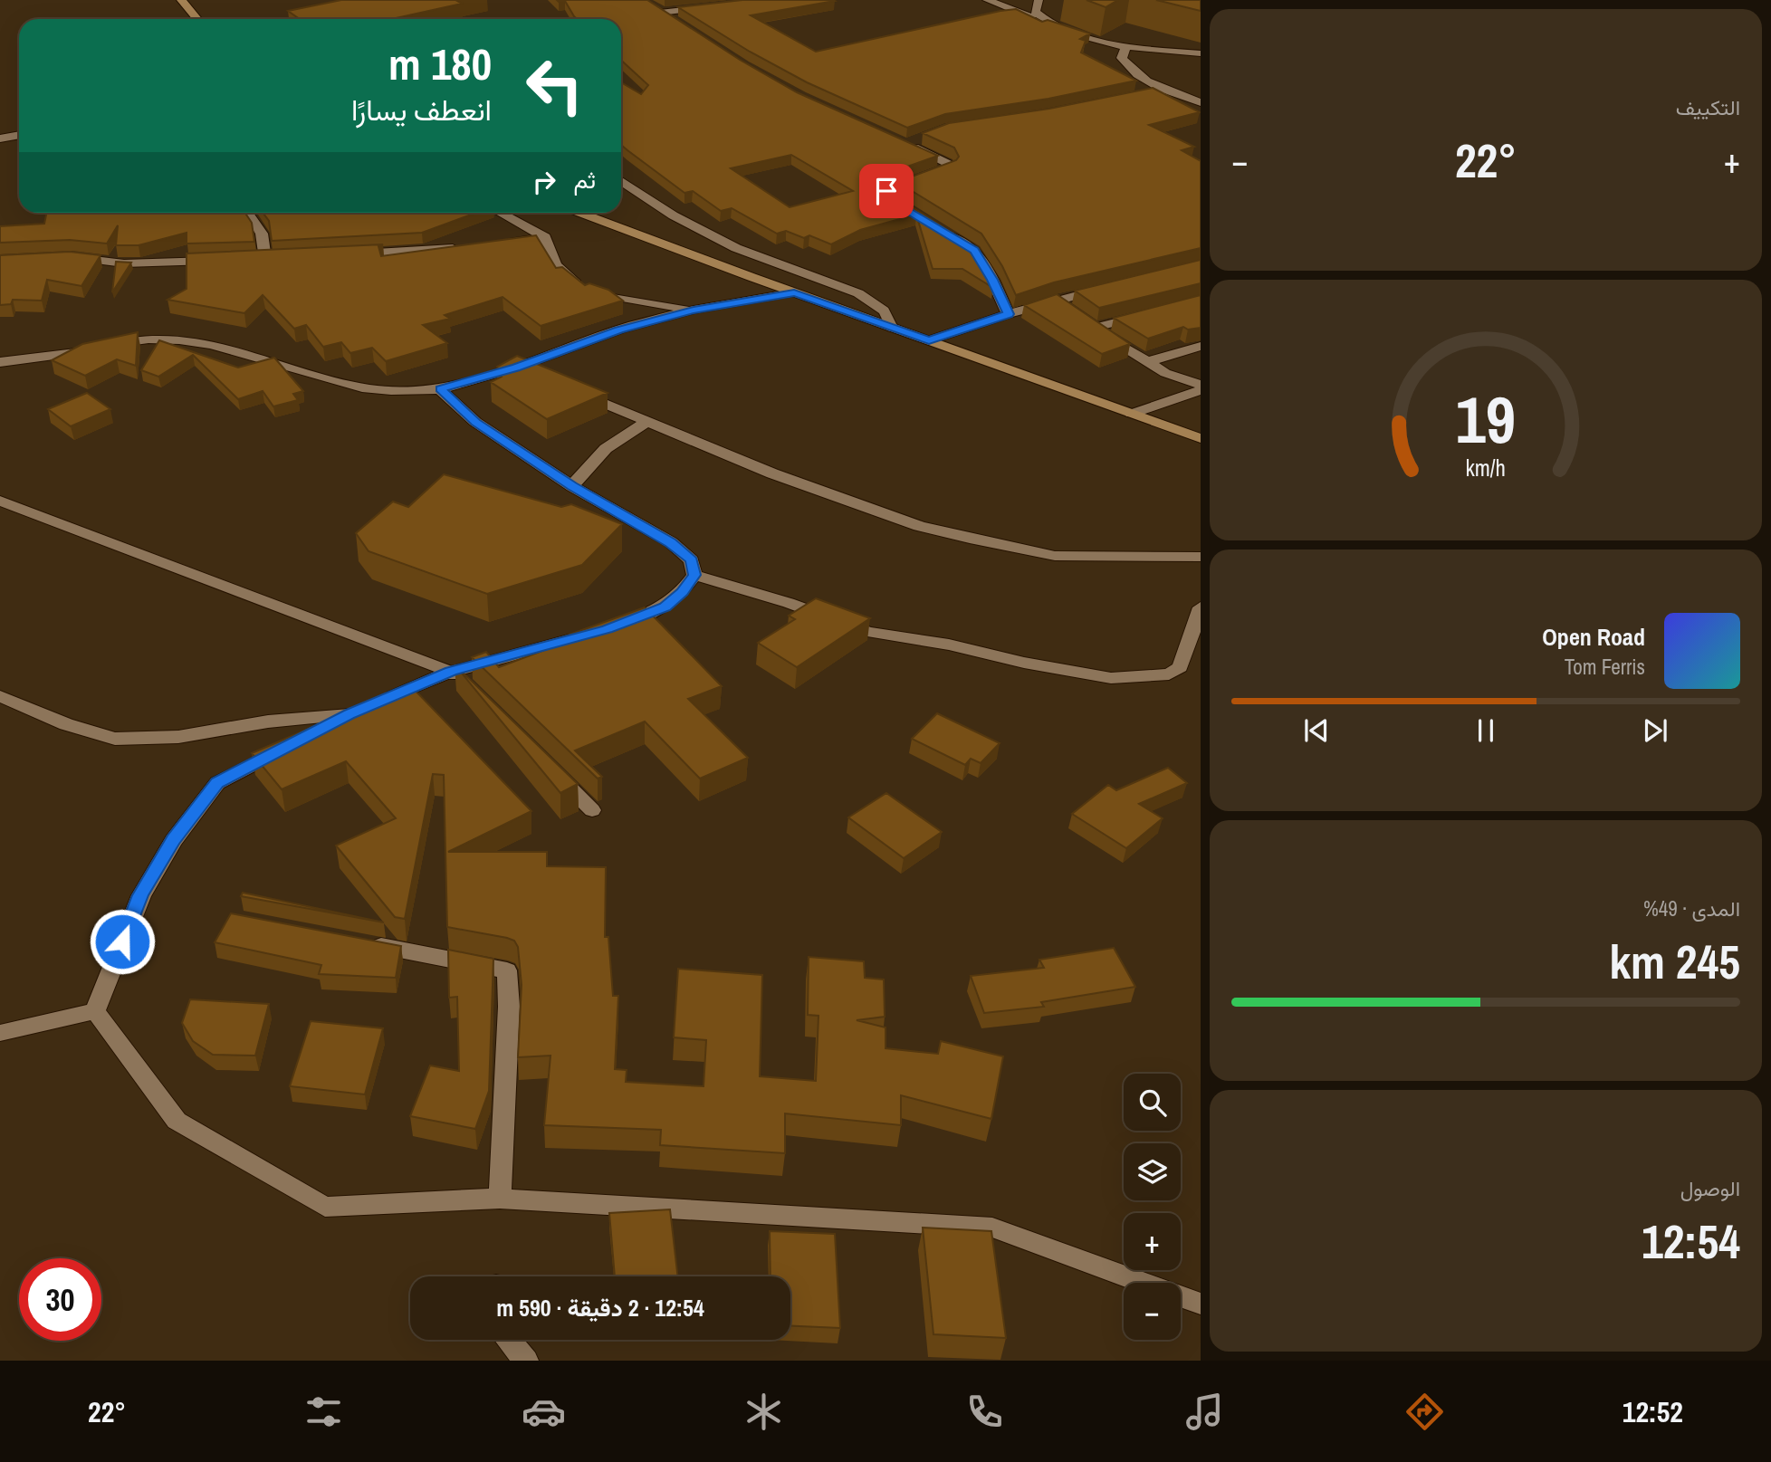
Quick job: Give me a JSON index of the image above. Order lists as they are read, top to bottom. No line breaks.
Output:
{"page":{"tile":["التكييف",["المدى · 49%","245 km"],["الوصول","12:54"]],"turn":["180 m","انعطف يسارًا"],"heat":["−","22°","+"],"then":"ثم","song":["Open Road","Tom Ferris"],"map_buttons":["+","−"],"limit":"30","trip":"12:54 · 2 دقيقة · 590 m","tabs":["12:52","22°"],"gauge":["19","km/h"]}}
